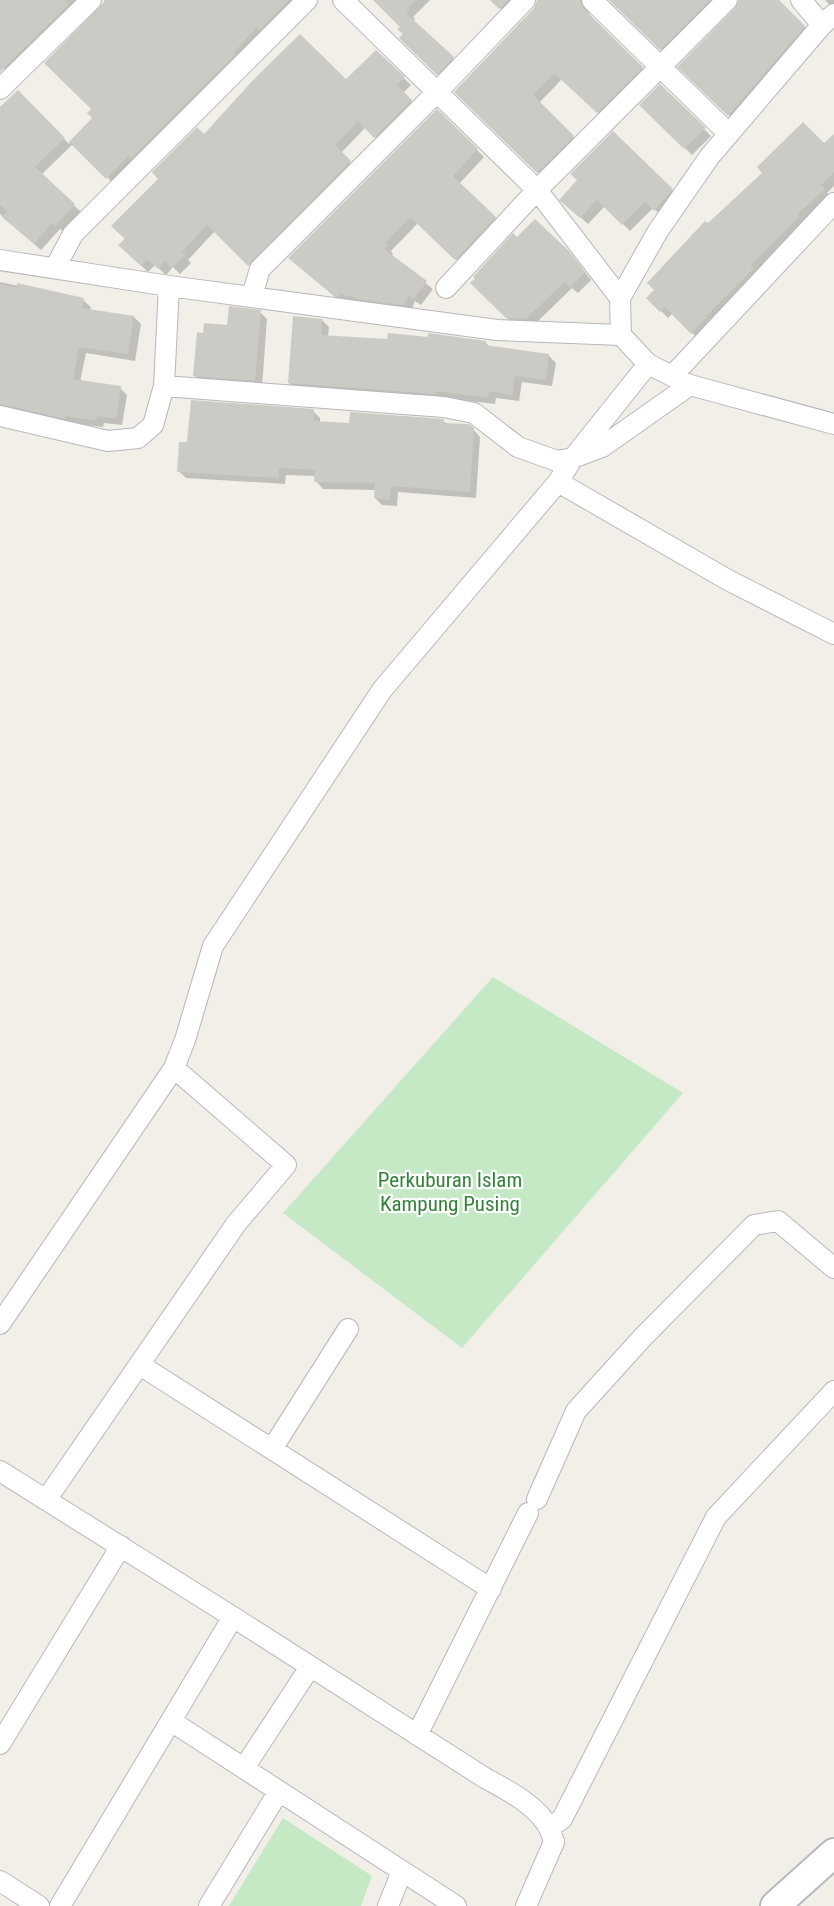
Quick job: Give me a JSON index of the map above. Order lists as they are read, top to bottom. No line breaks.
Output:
{"parks":["Perkuburan Islam Kampung Pusing"]}
